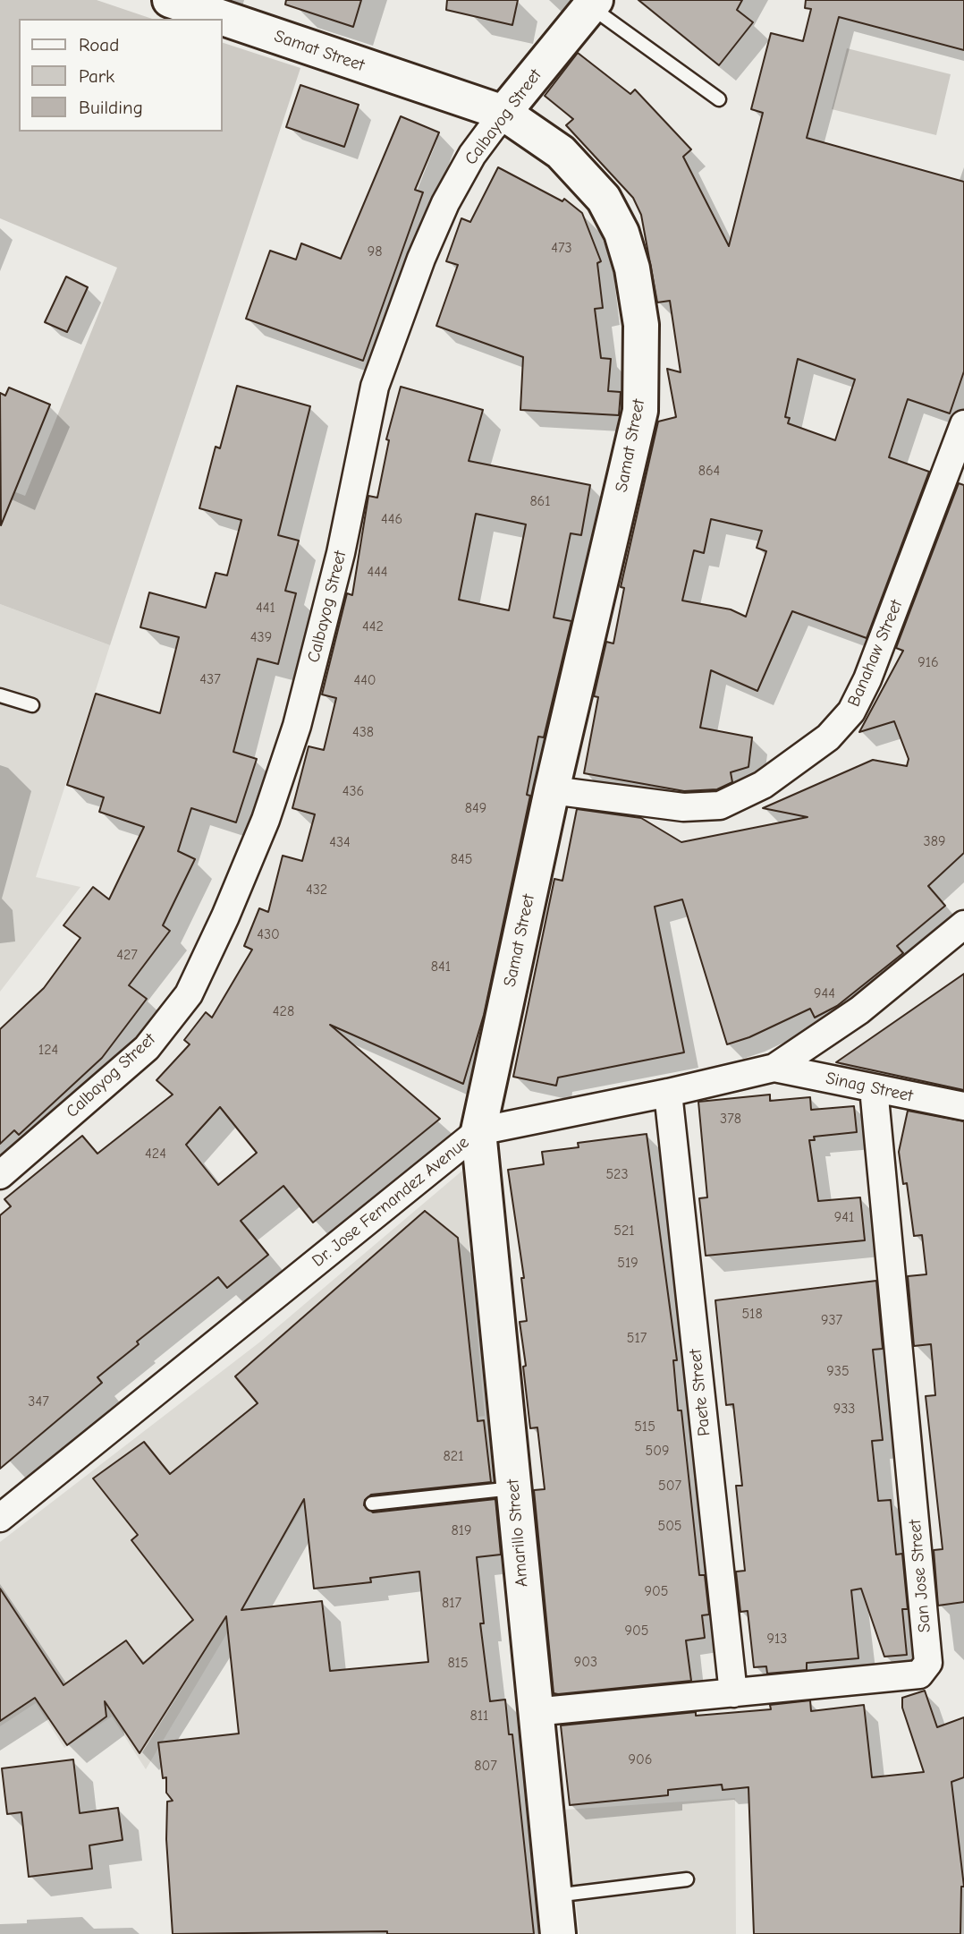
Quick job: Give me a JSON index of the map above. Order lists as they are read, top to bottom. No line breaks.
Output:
{"streets":{"street":["Samat Street","Calbayog Street","Banahaw Street","Sinag Street","Dr. Jose Fernandez Avenue","Paete Street","Amarillo Street","San Jose Street"]},"crossings":[["Samat Street","Calbayog Street"],["Samat Street","Banahaw Street"],["Samat Street","Dr. Jose Fernandez Avenue"],["Samat Street","Amarillo Street"],["Sinag Street","Dr. Jose Fernandez Avenue"],["Sinag Street","San Jose Street"],["Dr. Jose Fernandez Avenue","Paete Street"],["Dr. Jose Fernandez Avenue","Amarillo Street"],["Paete Street","San Jose Street"],["Amarillo Street","San Jose Street"]],"house_numbers":["473","98","864","861","446","444","441","442","439","916","437","440","438","436","849","389","434","845","432","430","427","841","944","428","124","378","424","523","941","521","519","518","937","517","935","347","933","515","509","821","507","505","819","905","817","905","913","903","815","811","906","807"],"legend":["Road","Park","Building"]}
